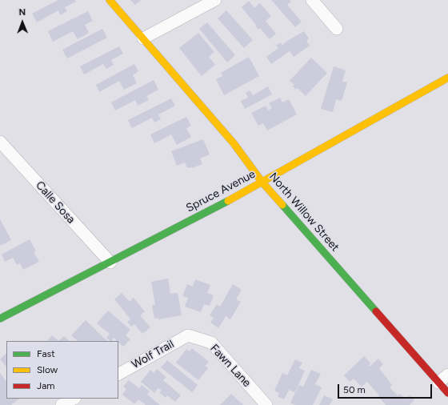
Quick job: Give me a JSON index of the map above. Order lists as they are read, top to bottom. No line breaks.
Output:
{"streets":{"street":["Spruce Avenue","Calle Sosa","North Willow Street","Wolf Trail","Fawn Lane"]},"crossings":[["Spruce Avenue","Calle Sosa"],["Spruce Avenue","North Willow Street"],["Wolf Trail","Fawn Lane"]],"legend":["Fast","Slow","Jam"],"scale_bar":"50 m","north":"top"}
